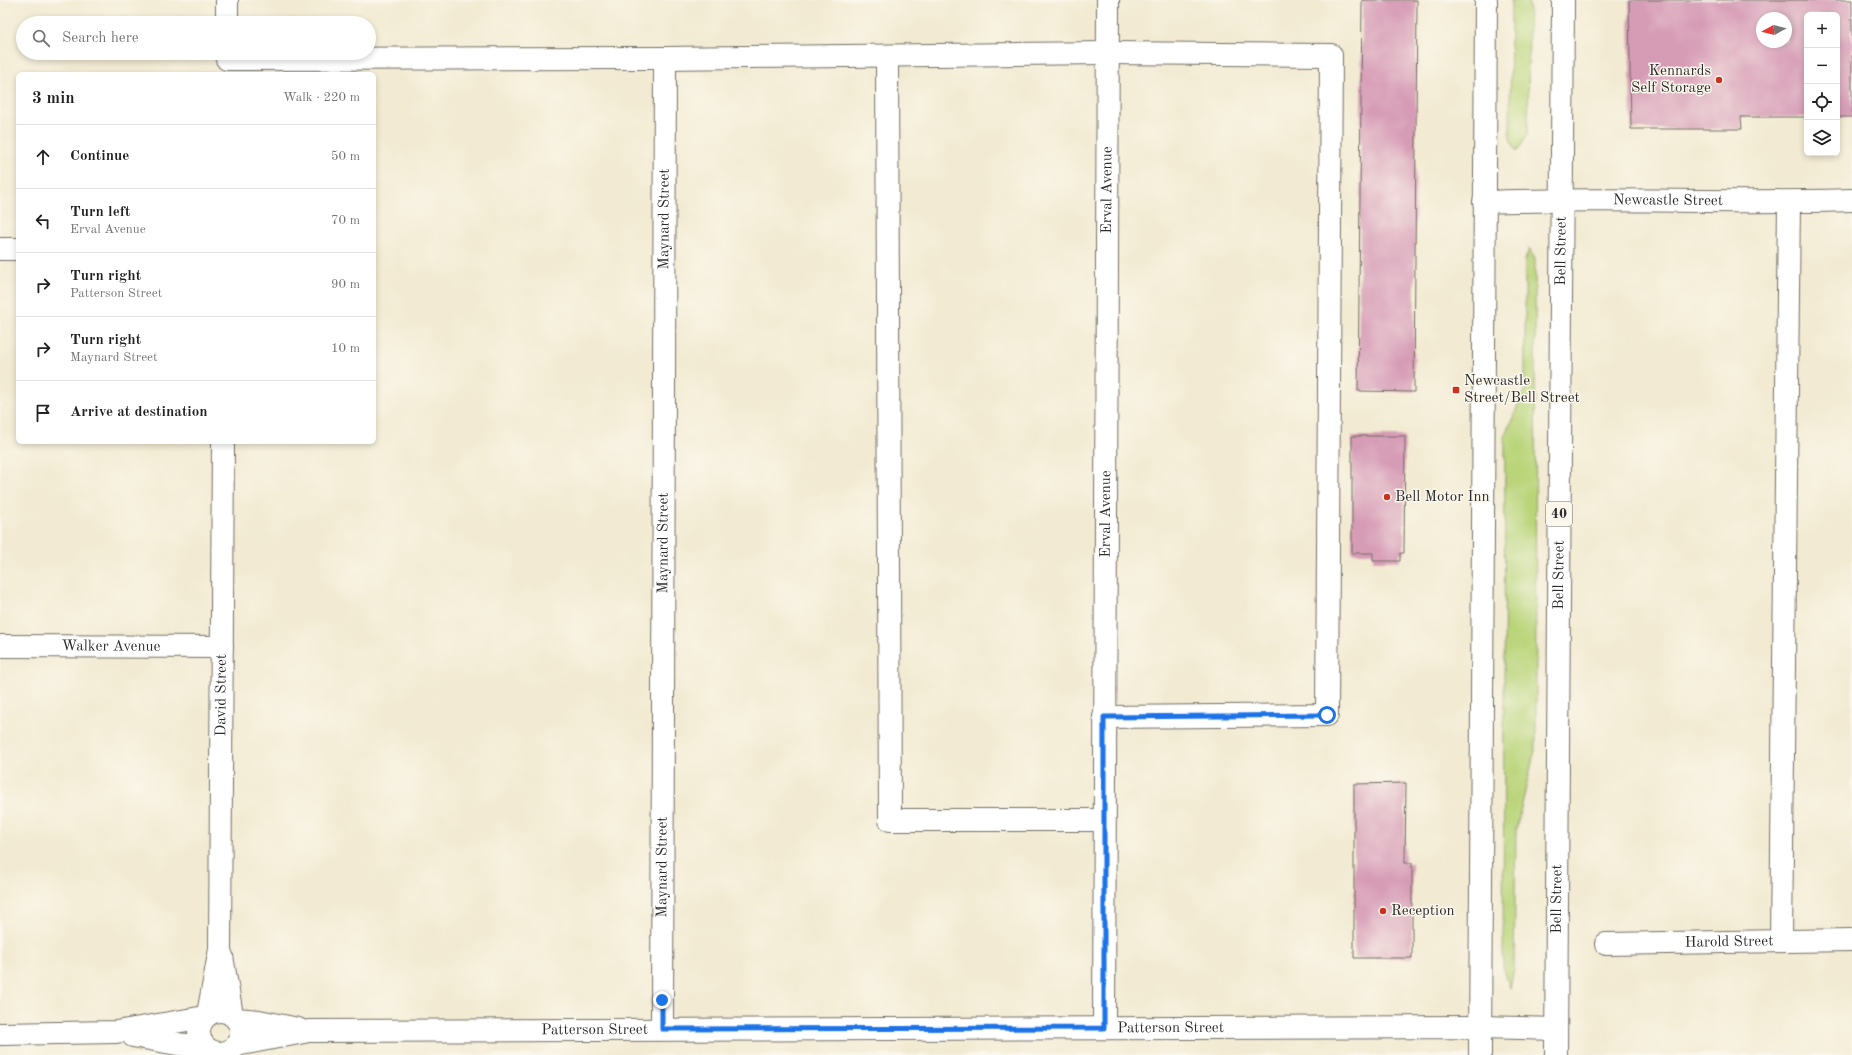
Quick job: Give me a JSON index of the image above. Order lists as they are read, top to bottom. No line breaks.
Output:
{"streets":{"main road":["Erval Avenue","Newcastle Street","Maynard Street","Bell Street","40","Walker Avenue","David Street","Harold Street","Patterson Street"]},"crossings":[["Erval Avenue","Patterson Street"],["Newcastle Street","Bell Street"],["Maynard Street","Patterson Street"],["Bell Street","Patterson Street"],["Walker Avenue","David Street"],["David Street","Patterson Street"]],"places":{"other":["Kennards Self Storage","Bell Motor Inn","Reception"],"transit":["Newcastle Street/Bell Street"]},"north":"left","page":{"map_buttons":["+","−"],"search":"Search here","heading":["3 min","Walk · 220 m"],"list":[["Continue","50 m"],["Turn left","Erval Avenue","70 m"],["Turn right","Patterson Street","90 m"],["Turn right","Maynard Street","10 m"],"Arrive at destination"]}}
